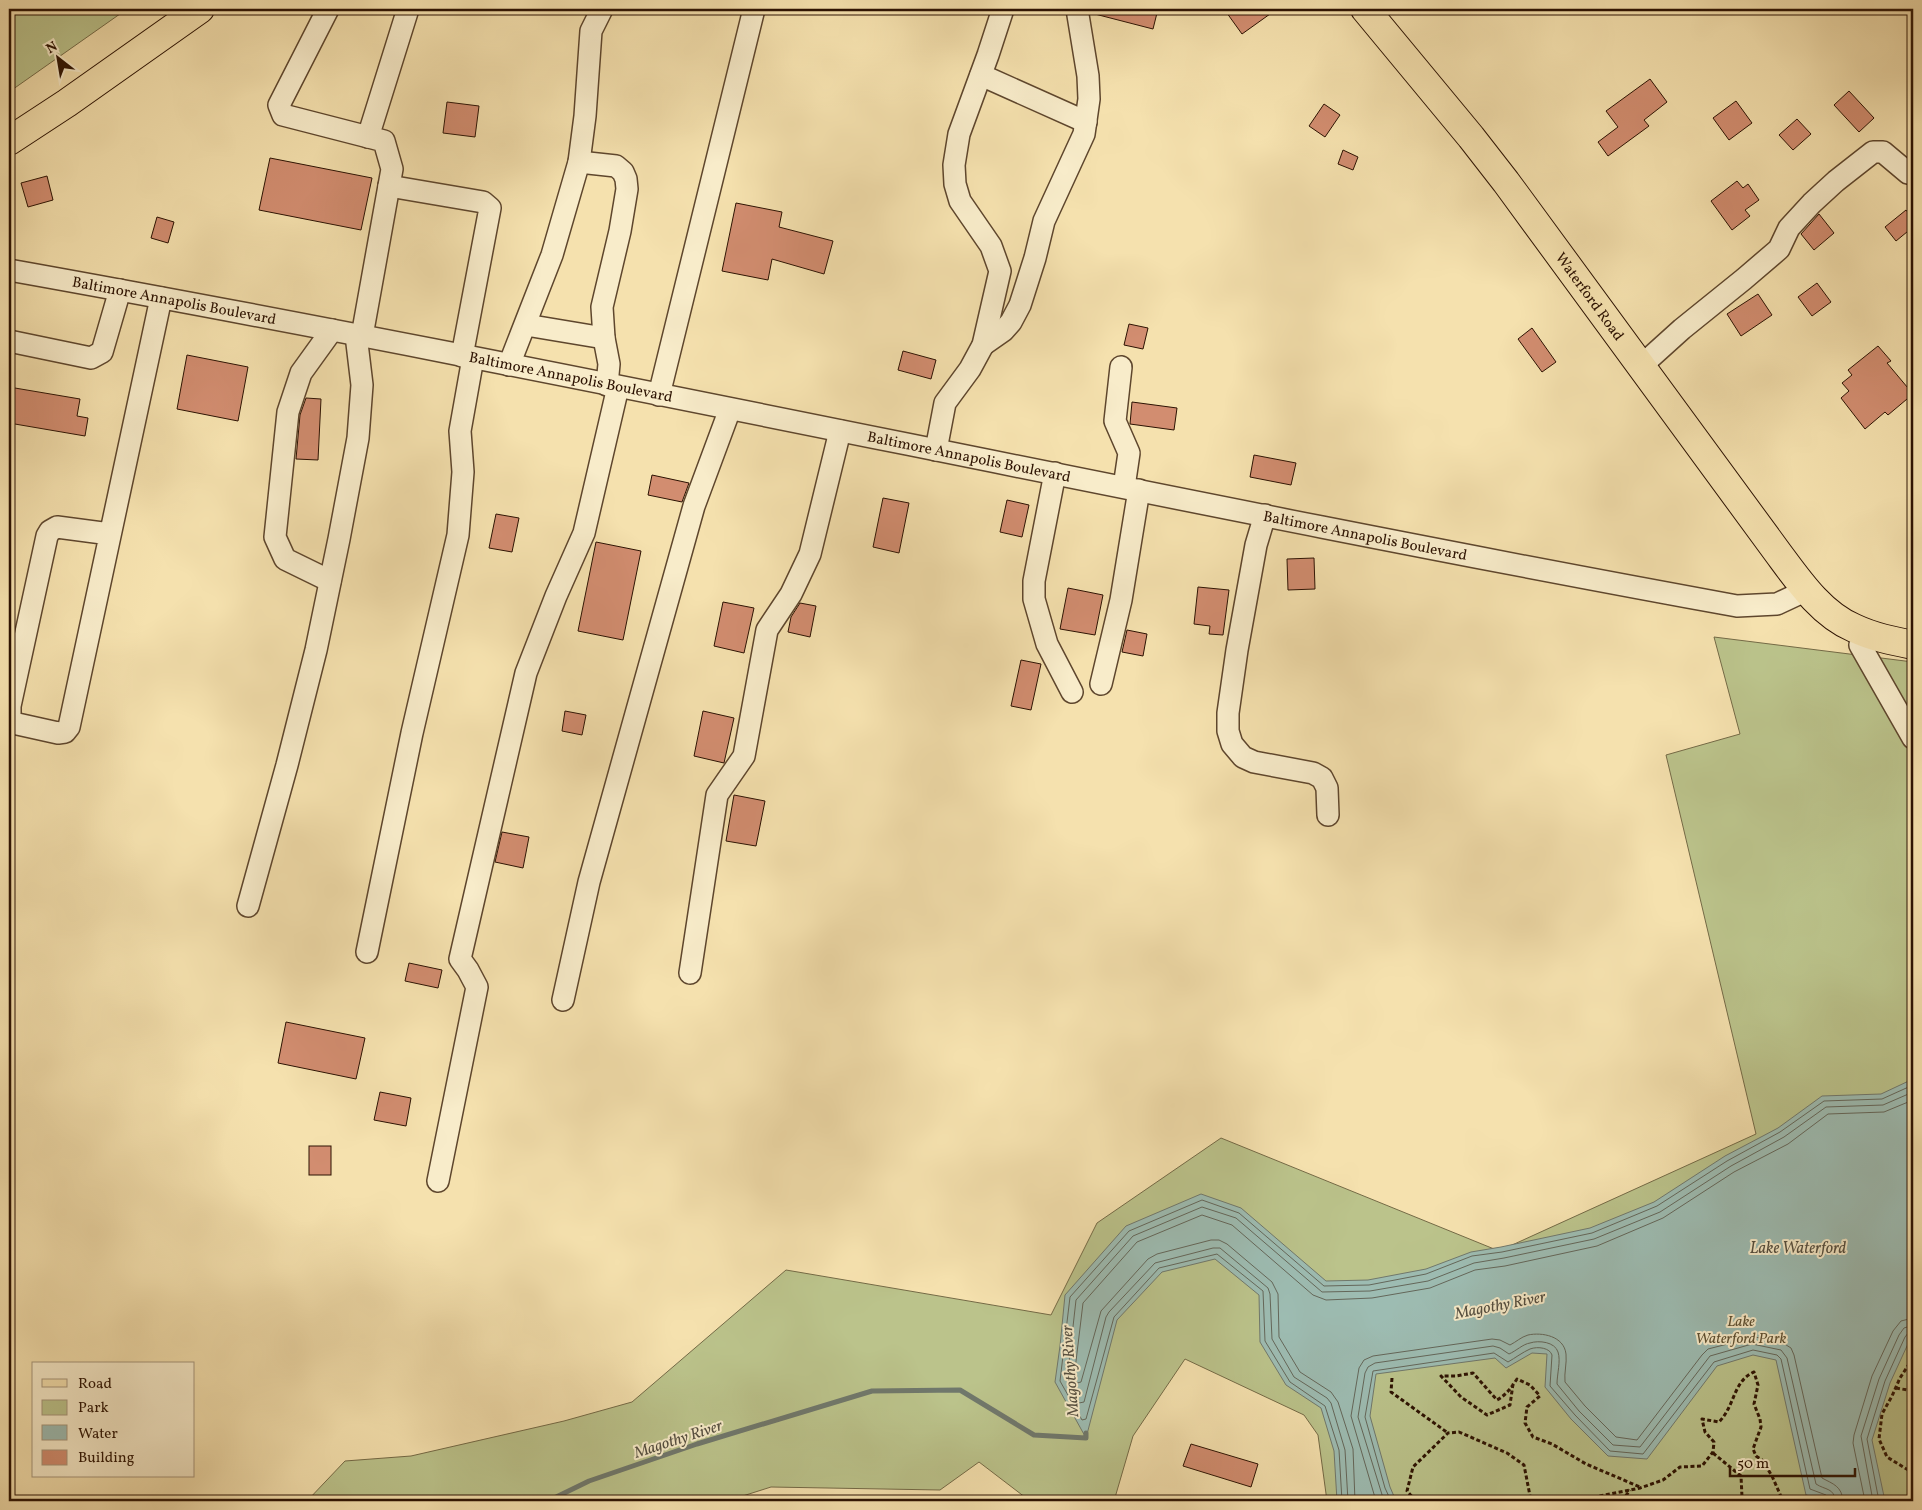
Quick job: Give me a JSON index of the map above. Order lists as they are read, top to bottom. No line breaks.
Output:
{"streets":{"main road":["Waterford Road"],"street":["Baltimore Annapolis Boulevard"]},"crossings":[["Waterford Road","Baltimore Annapolis Boulevard"]],"water":["Lake Waterford","Magothy River"],"parks":["Lake Waterford Park"],"legend":["Road","Park","Water","Building"],"scale_bar":"50 m","north":"top left"}
